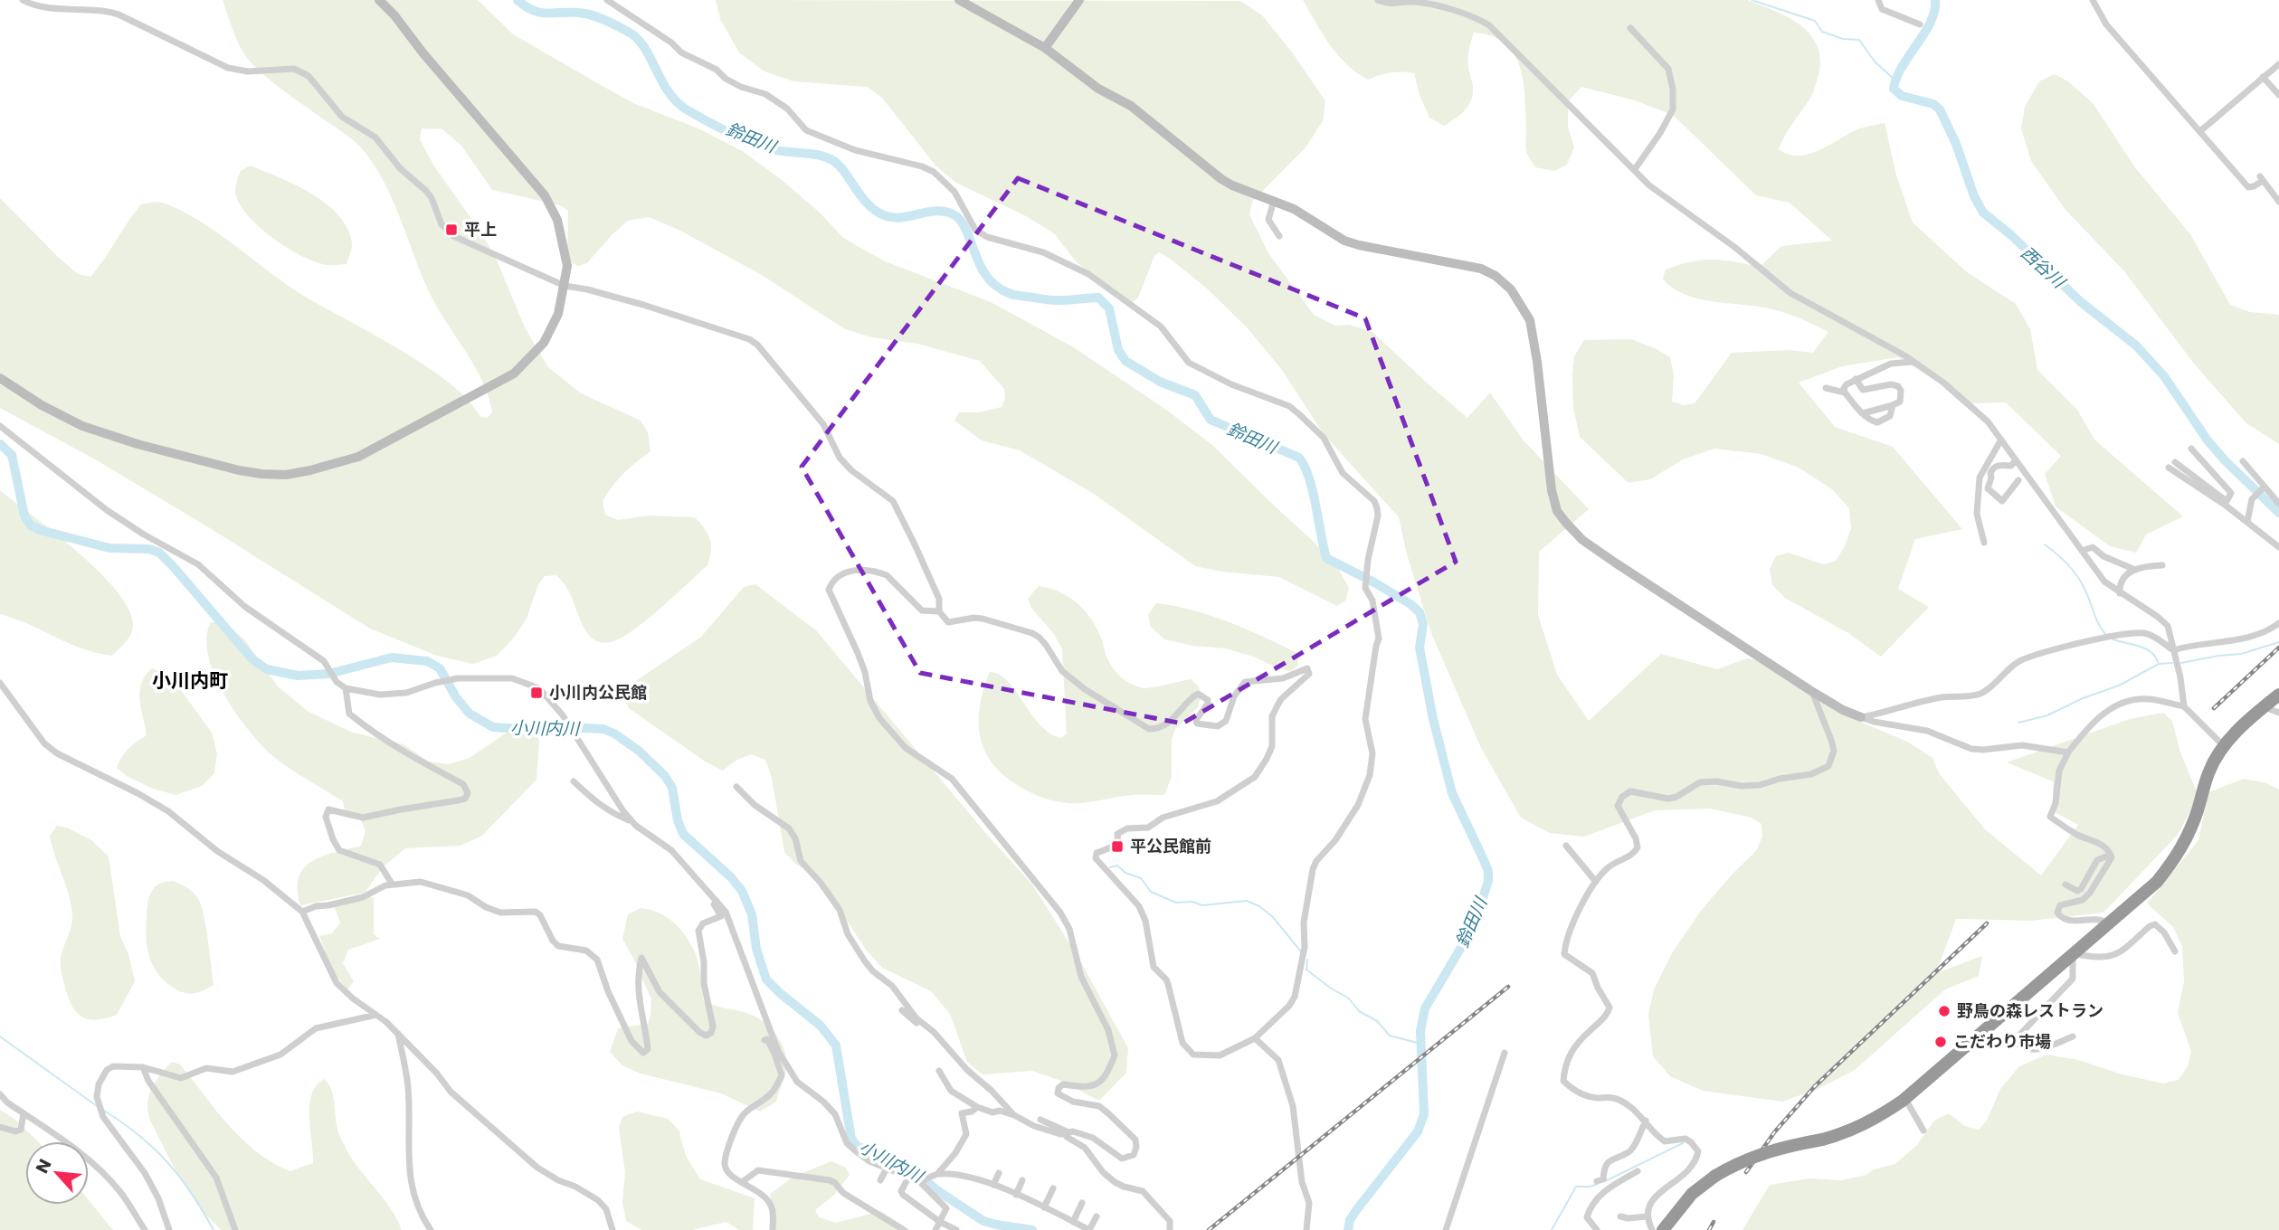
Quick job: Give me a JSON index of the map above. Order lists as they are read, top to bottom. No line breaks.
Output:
{"districts":["小川内町"],"water":["鈴田川","西谷川","小川内川"],"places":{"transit":["平上","小川内公民館","平公民館前"],"other":["野鳥の森レストラン","こだわり市場"]},"north":"top left"}
